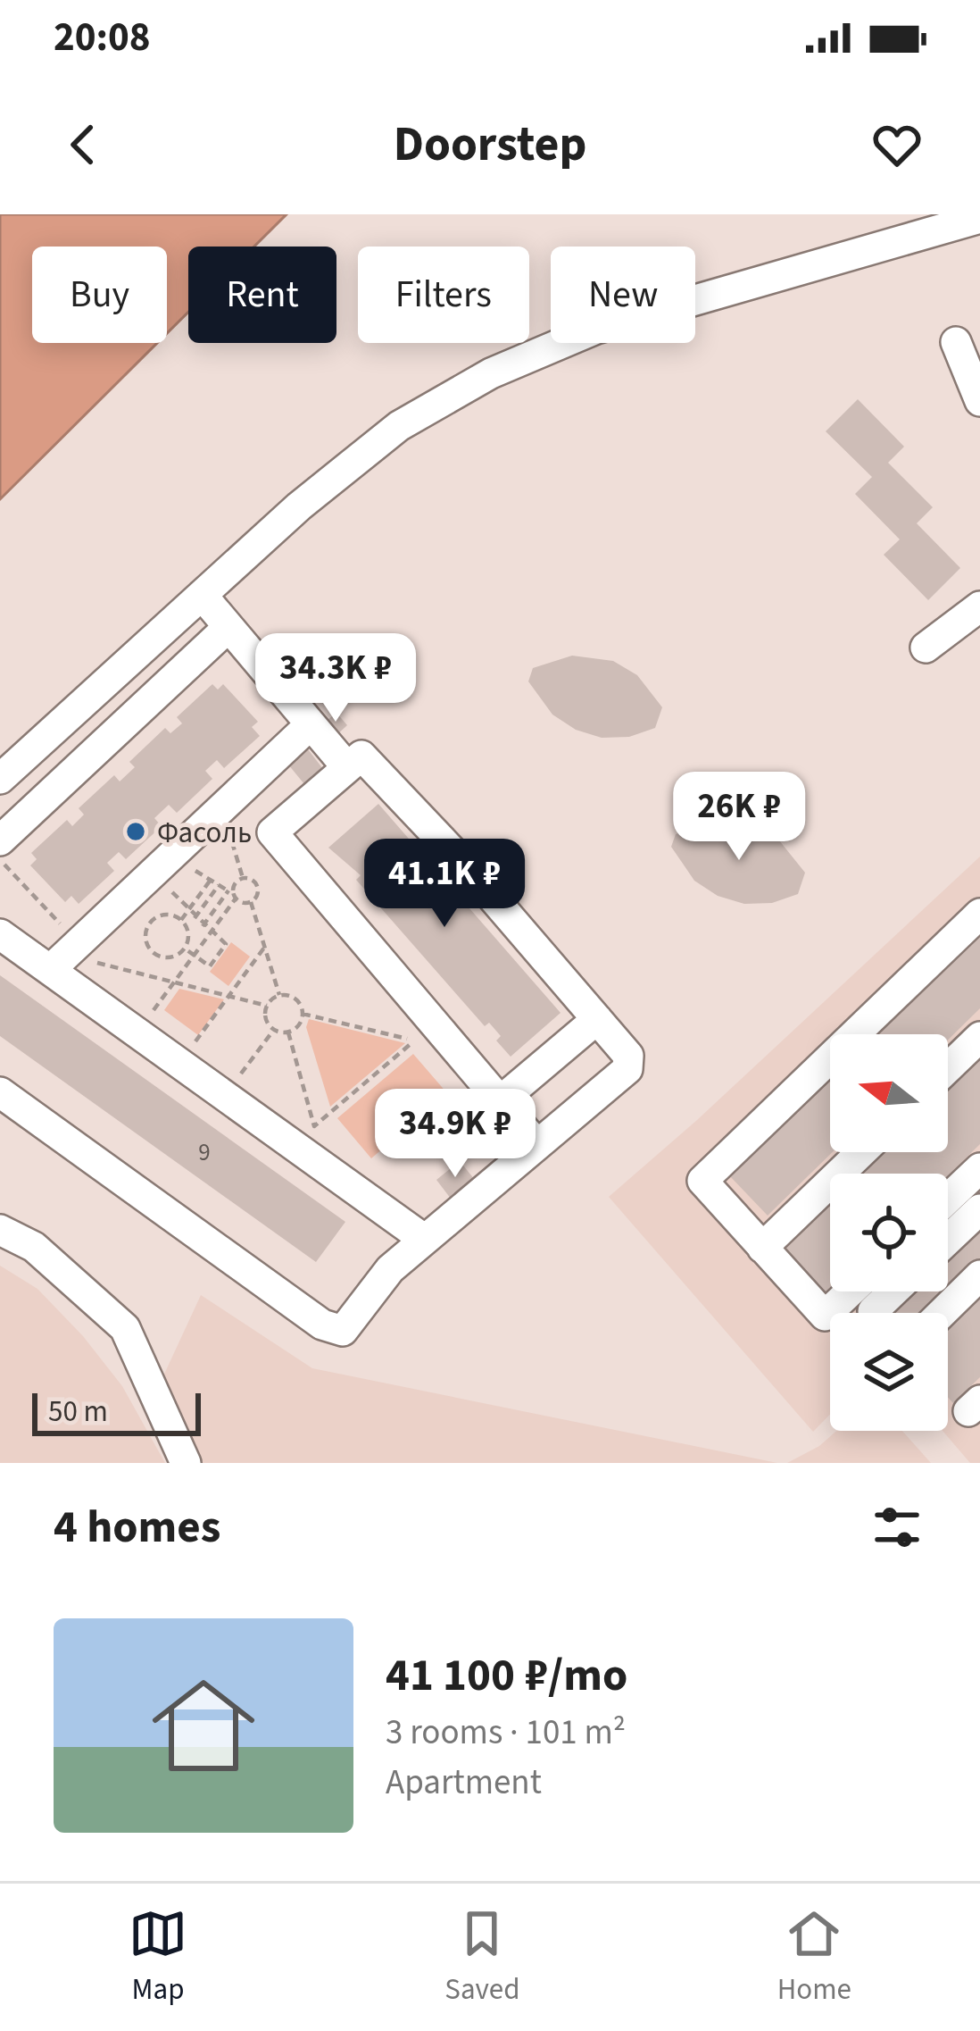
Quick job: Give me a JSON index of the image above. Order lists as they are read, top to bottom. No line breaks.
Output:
{"places":["Фасоль"],"house_numbers":["9"],"scale_bar":"50 m","north":"left","page":{"status":"20:08","header":"Doorstep","chip":["Buy","Rent","Filters","New"],"price":["34.3K ₽","26K ₽","41.1K ₽","34.9K ₽"],"scale":"50 m","heading":"4 homes","list":[{"name":"41 100 ₽/mo","note":"3 rooms · 101 m² · Apartment"}],"tabs":["Map","Saved","Home"]}}
